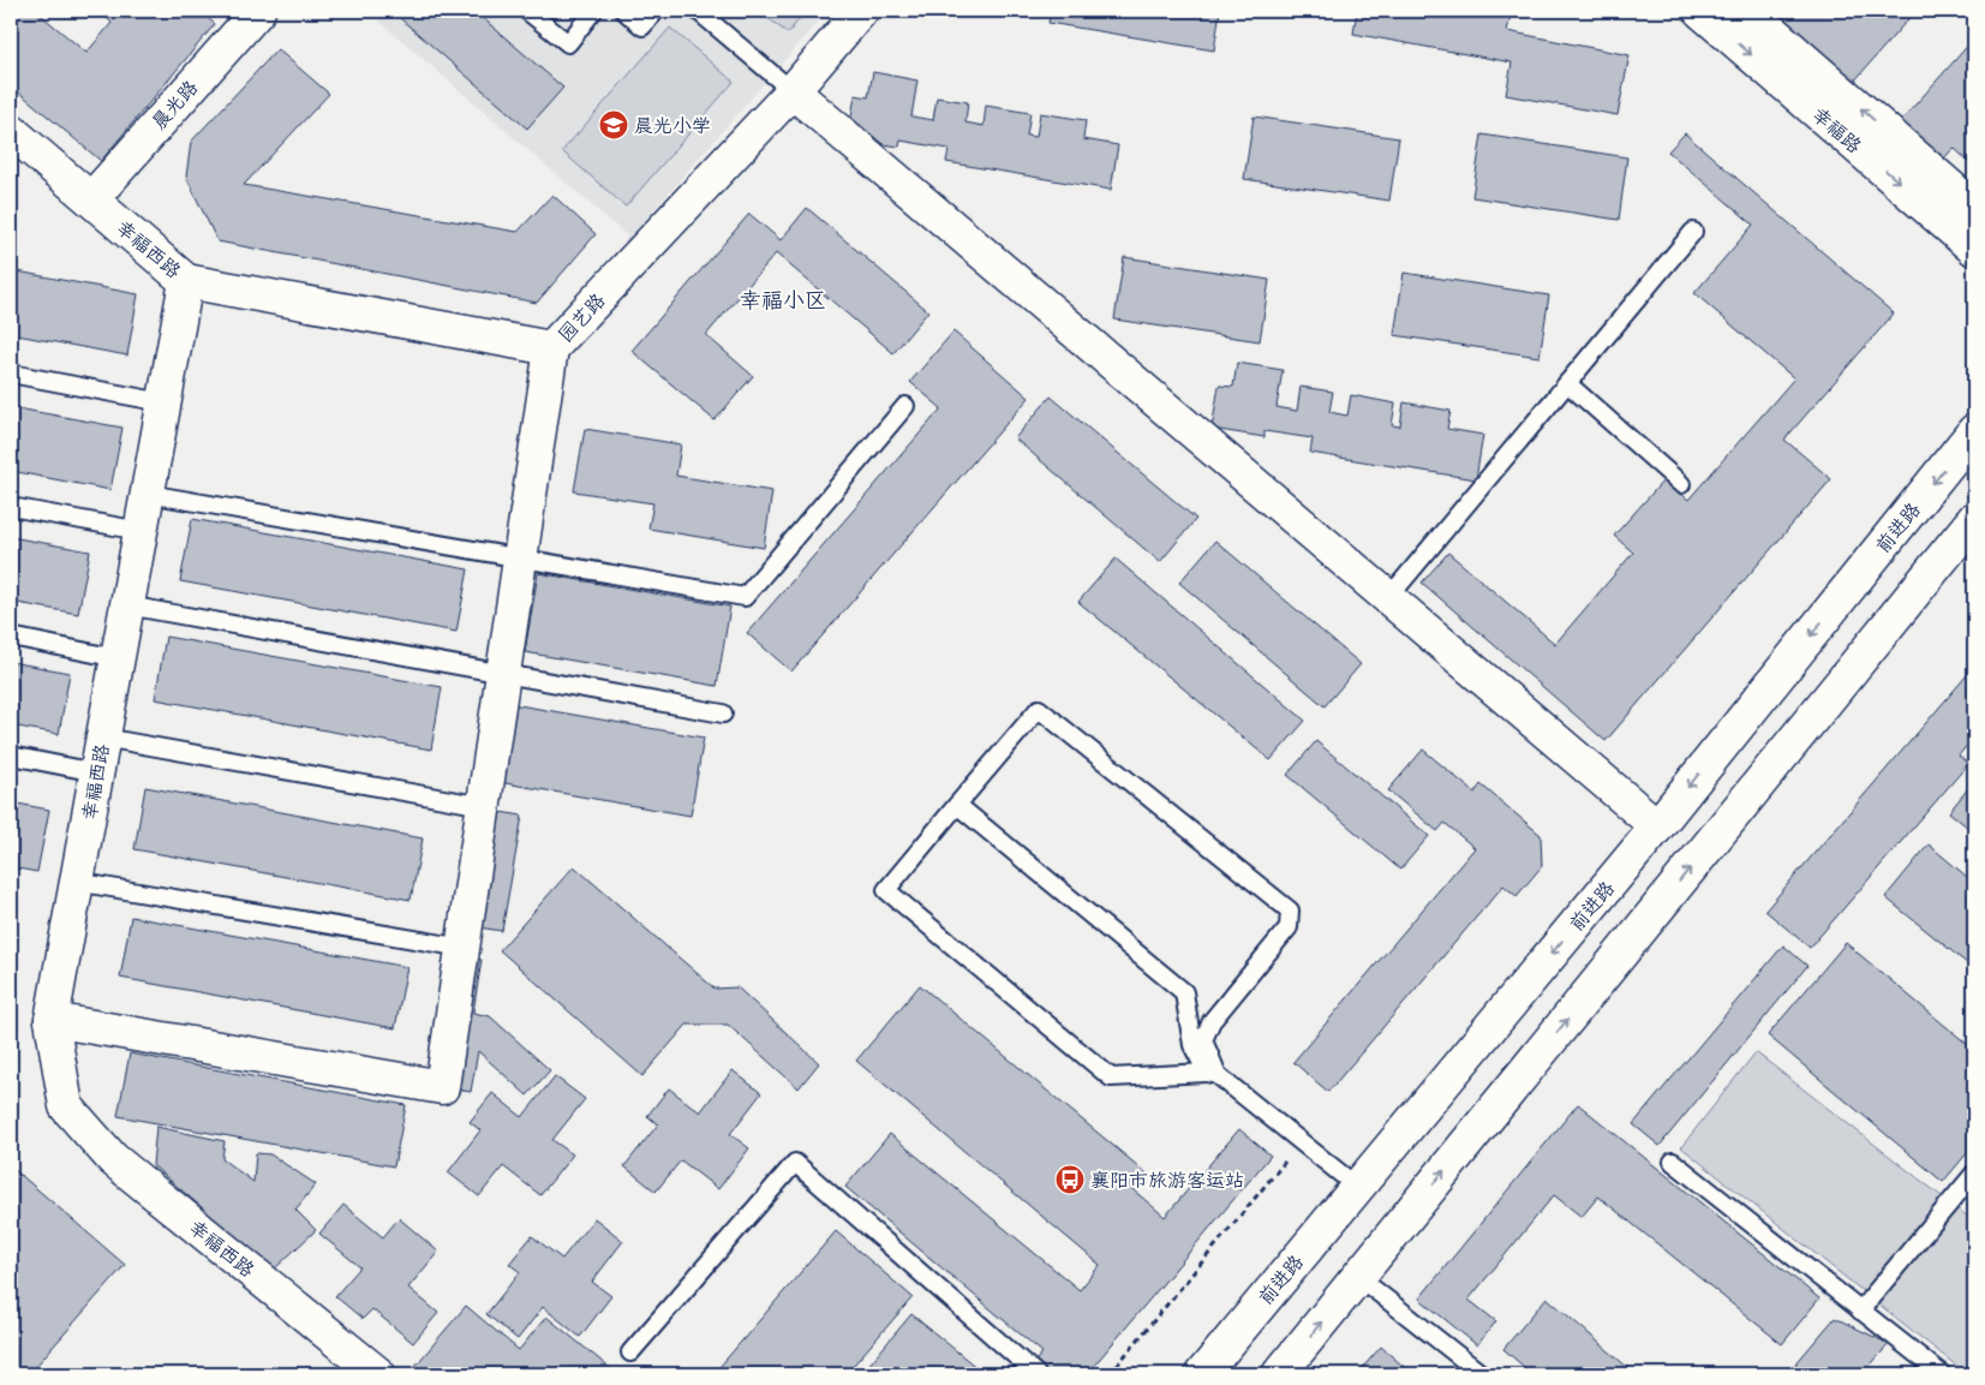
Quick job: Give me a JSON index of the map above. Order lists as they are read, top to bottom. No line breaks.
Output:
{"streets":{"street":["晨光路","幸福路","幸福西路","园艺路","前进路"]},"crossings":[["晨光路","幸福西路"],["幸福西路","园艺路"]],"districts":["幸福小区"],"places":{"school or university":["晨光小学"],"bus stop":["襄阳市旅游客运站"]}}
